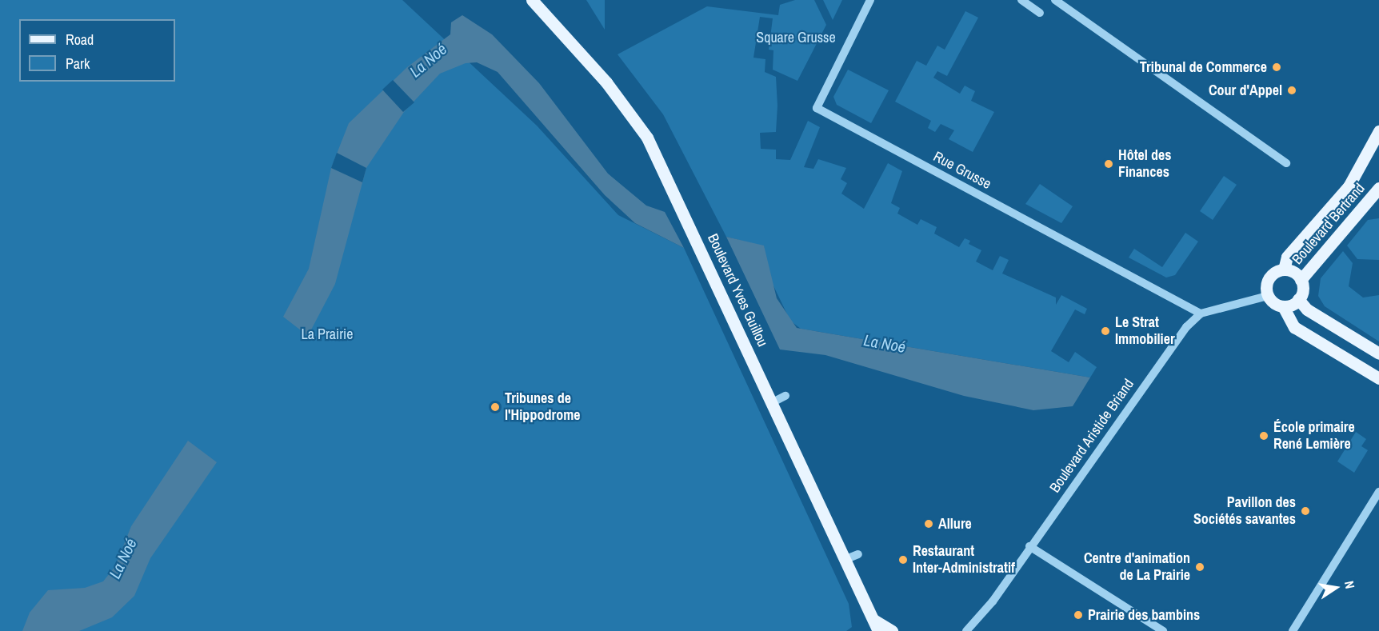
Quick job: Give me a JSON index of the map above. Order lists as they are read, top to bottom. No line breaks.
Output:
{"streets":{"main road":["Boulevard Bertrand","Boulevard Yves Guillou"],"street":["Rue Grusse","Boulevard Aristide Briand"]},"crossings":[["Rue Grusse","Boulevard Aristide Briand"]],"water":["La Noé"],"parks":["Square Grusse","La Prairie"],"places":["Tribunal de Commerce","Cour d'Appel","Hôtel des Finances","Le Strat Immobilier","Tribunes de l'Hippodrome","École primaire René Lemière","Pavillon des Sociétés savantes","Allure","Restaurant Inter-Administratif","Centre d'animation de La Prairie","Prairie des bambins"],"legend":["Road","Park"],"north":"right"}
